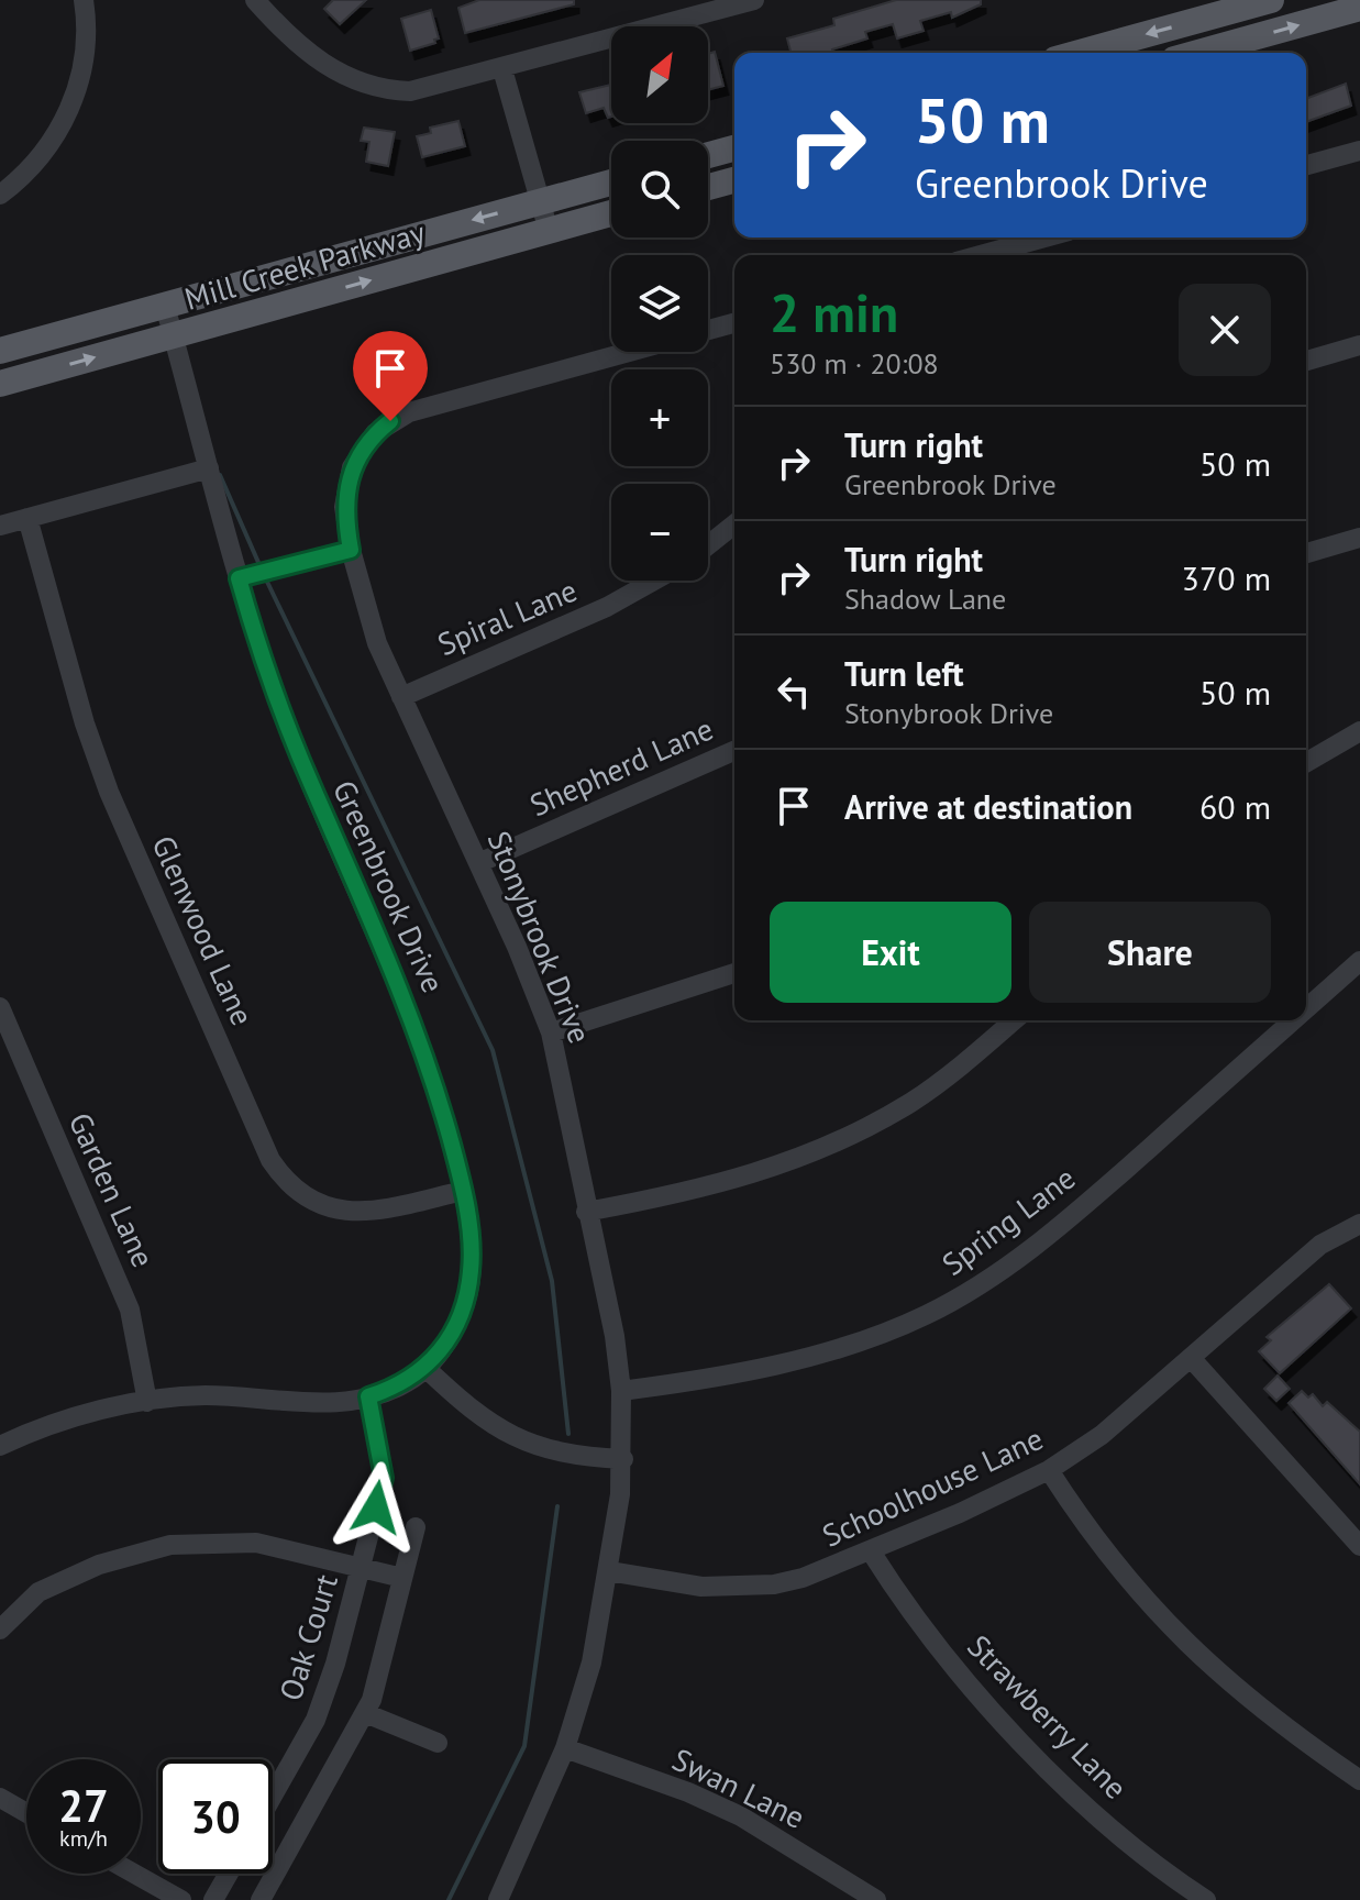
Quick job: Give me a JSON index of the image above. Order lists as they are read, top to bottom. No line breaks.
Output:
{"streets":{"main road":["Mill Creek Parkway"],"street":["Spiral Lane","Shepherd Lane","Greenbrook Drive","Glenwood Lane","Stonybrook Drive","Garden Lane","Spring Lane","Schoolhouse Lane","Oak Court","Strawberry Lane","Swan Lane"]},"crossings":[["Mill Creek Parkway","Greenbrook Drive"],["Spiral Lane","Stonybrook Drive"],["Shepherd Lane","Stonybrook Drive"],["Greenbrook Drive","Glenwood Lane"],["Greenbrook Drive","Garden Lane"],["Greenbrook Drive","Oak Court"],["Stonybrook Drive","Spring Lane"],["Stonybrook Drive","Schoolhouse Lane"],["Stonybrook Drive","Swan Lane"],["Schoolhouse Lane","Strawberry Lane"]],"north":"top right","page":{"map_buttons":["+","−"],"turn":["50 m","Greenbrook Drive"],"heading":["2 min","530 m · 20:08"],"list":[{"name":"Turn right","note":"Greenbrook Drive","value":"50 m"},{"name":"Turn right","note":"Shadow Lane","value":"370 m"},{"name":"Turn left","note":"Stonybrook Drive","value":"50 m"},{"name":"Arrive at destination","value":"60 m"}],"buttons":["Exit","Share"],"speed":"27 km/h","limit":"30"}}
